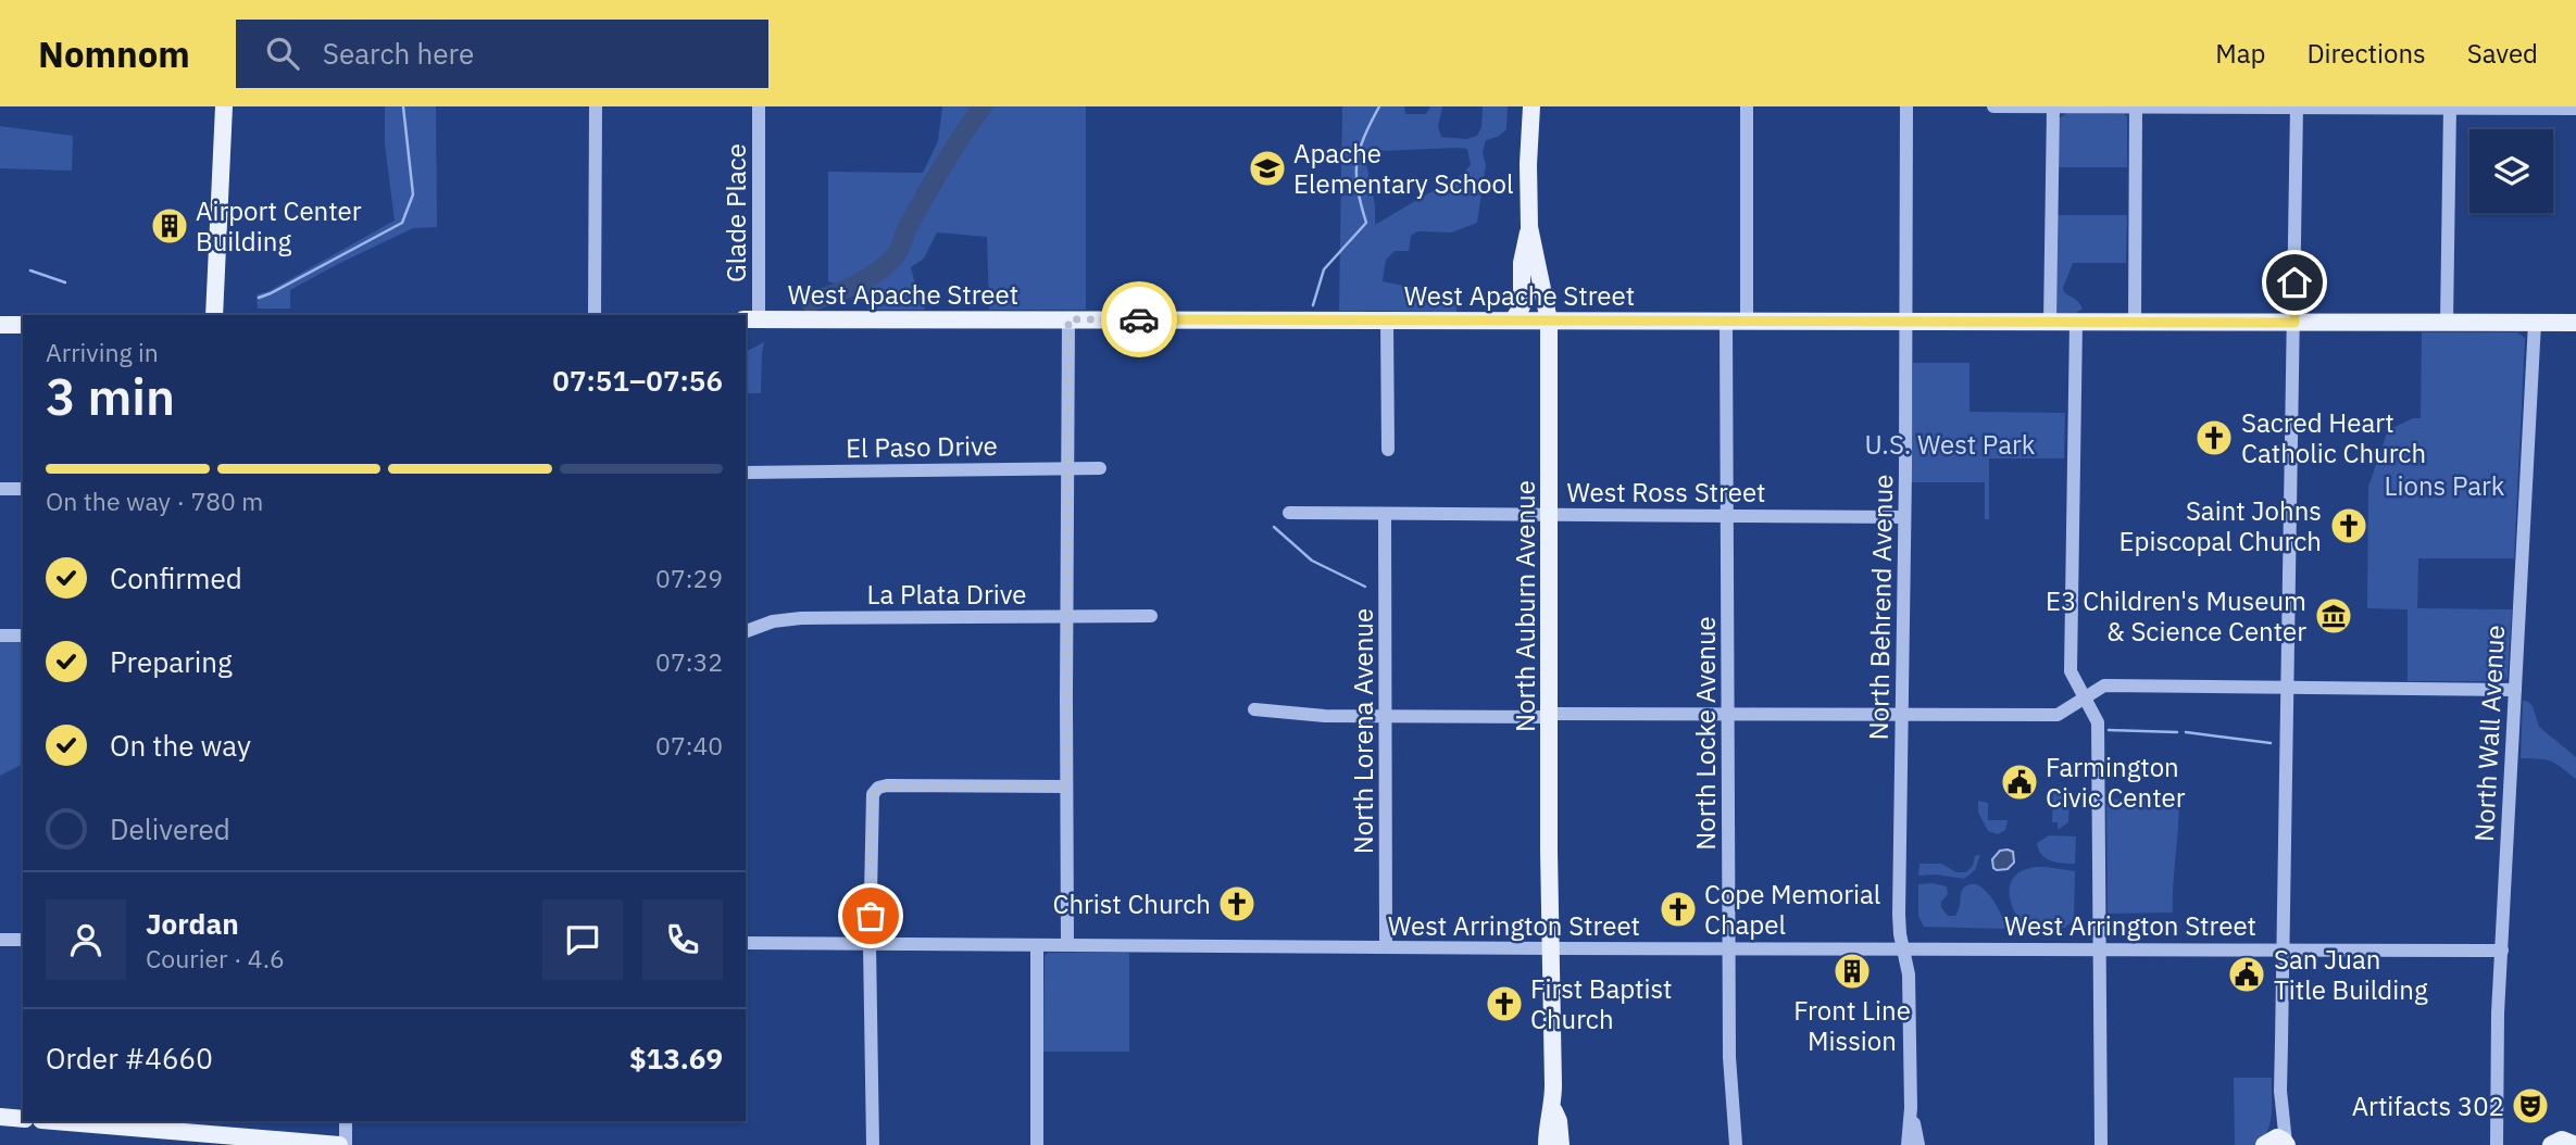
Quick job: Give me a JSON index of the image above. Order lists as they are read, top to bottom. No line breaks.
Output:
{"streets":{"main road":["West Apache Street","North Auburn Avenue"],"street":["Glade Place","El Paso Drive","West Ross Street","La Plata Drive","North Behrend Avenue","North Lorena Avenue","North Locke Avenue","North Wall Avenue","West Arrington Street"]},"crossings":[["Glade Place","West Apache Street"],["West Apache Street","North Auburn Avenue"],["West Apache Street","North Behrend Avenue"],["West Apache Street","North Locke Avenue"],["West Apache Street","North Wall Avenue"],["West Ross Street","North Auburn Avenue"],["West Ross Street","North Behrend Avenue"],["West Ross Street","North Lorena Avenue"],["West Ross Street","North Locke Avenue"],["North Auburn Avenue","West Arrington Street"],["North Behrend Avenue","West Arrington Street"],["North Lorena Avenue","West Arrington Street"],["North Locke Avenue","West Arrington Street"],["North Wall Avenue","West Arrington Street"]],"parks":["U.S. West Park","Lions Park"],"places":{"school or university":["Apache Elementary School"],"building":["Airport Center Building","Front Line Mission"],"church":["Sacred Heart Catholic Church","Saint Johns Episcopal Church","Christ Church","Cope Memorial Chapel","First Baptist Church"],"museum":["E3 Children's Museum & Science Center"],"public building":["Farmington Civic Center","San Juan Title Building"],"theatre":["Artifacts 302"]},"page":{"header":"Nomnom","search":"Search here","nav":["Map","Directions","Saved"],"heading":["3 min","Arriving in","07:51–07:56"],"panel":["Jordan","Courier · 4.6","Order #4660","$13.69"],"bar":"On the way · 780 m","list":[["Confirmed","07:29"],["Preparing","07:32"],["On the way","07:40"],"Delivered"]}}
